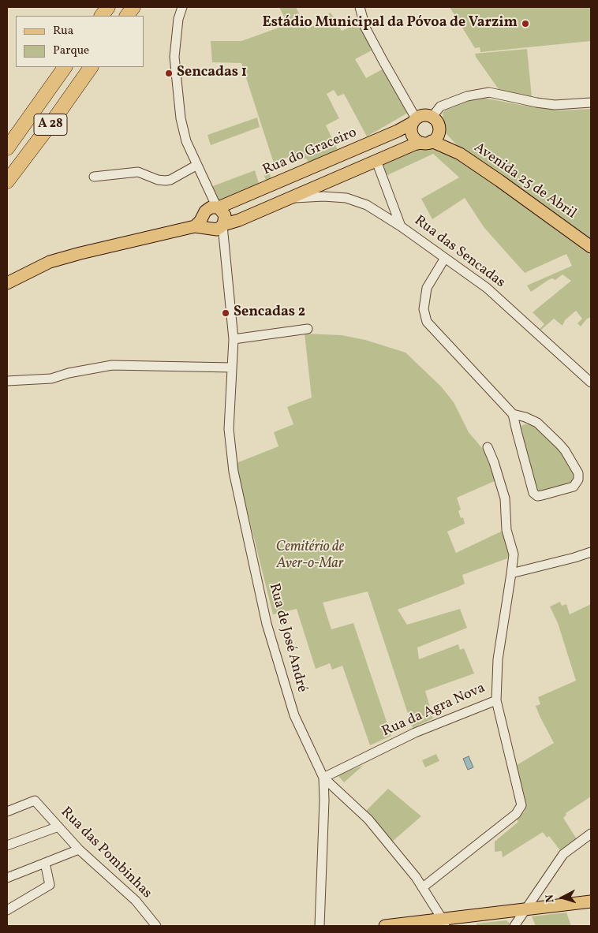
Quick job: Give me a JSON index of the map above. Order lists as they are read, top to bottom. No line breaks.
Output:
{"streets":{"highway":["A 28"],"main road":["Rua do Graceiro","Avenida 25 de Abril"],"street":["Rua das Sencadas","Rua de José André","Rua da Agra Nova","Rua das Pombinhas"]},"crossings":[["Rua do Graceiro","Avenida 25 de Abril"],["Rua do Graceiro","Rua de José André"],["Rua de José André","Rua da Agra Nova"]],"parks":["Cemitério de Aver-o-Mar"],"places":["Estádio Municipal da Póvoa de Varzim","Sencadas 1","Sencadas 2"],"legend":["Rua","Parque"],"north":"left"}
